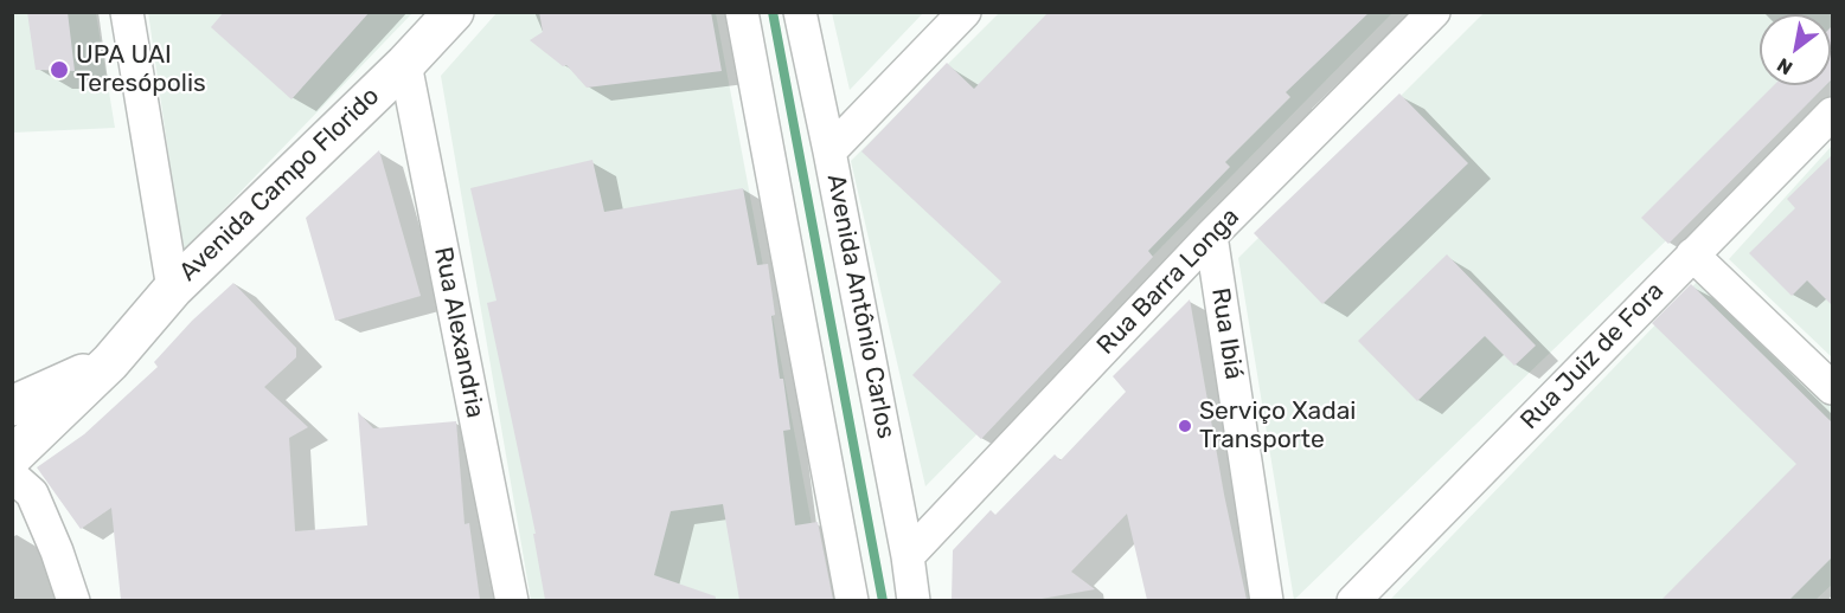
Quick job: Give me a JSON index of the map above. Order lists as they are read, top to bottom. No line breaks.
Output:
{"streets":{"main road":["Avenida Campo Florido"],"street":["Rua Barra Longa","Avenida Antônio Carlos","Rua Alexandria","Rua Ibiá","Rua Juiz de Fora"]},"crossings":[["Avenida Campo Florido","Rua Alexandria"],["Rua Barra Longa","Avenida Antônio Carlos"],["Rua Barra Longa","Rua Ibiá"]],"places":["UPA UAI Teresópolis","Serviço Xadai Transporte"],"north":"bottom left"}
